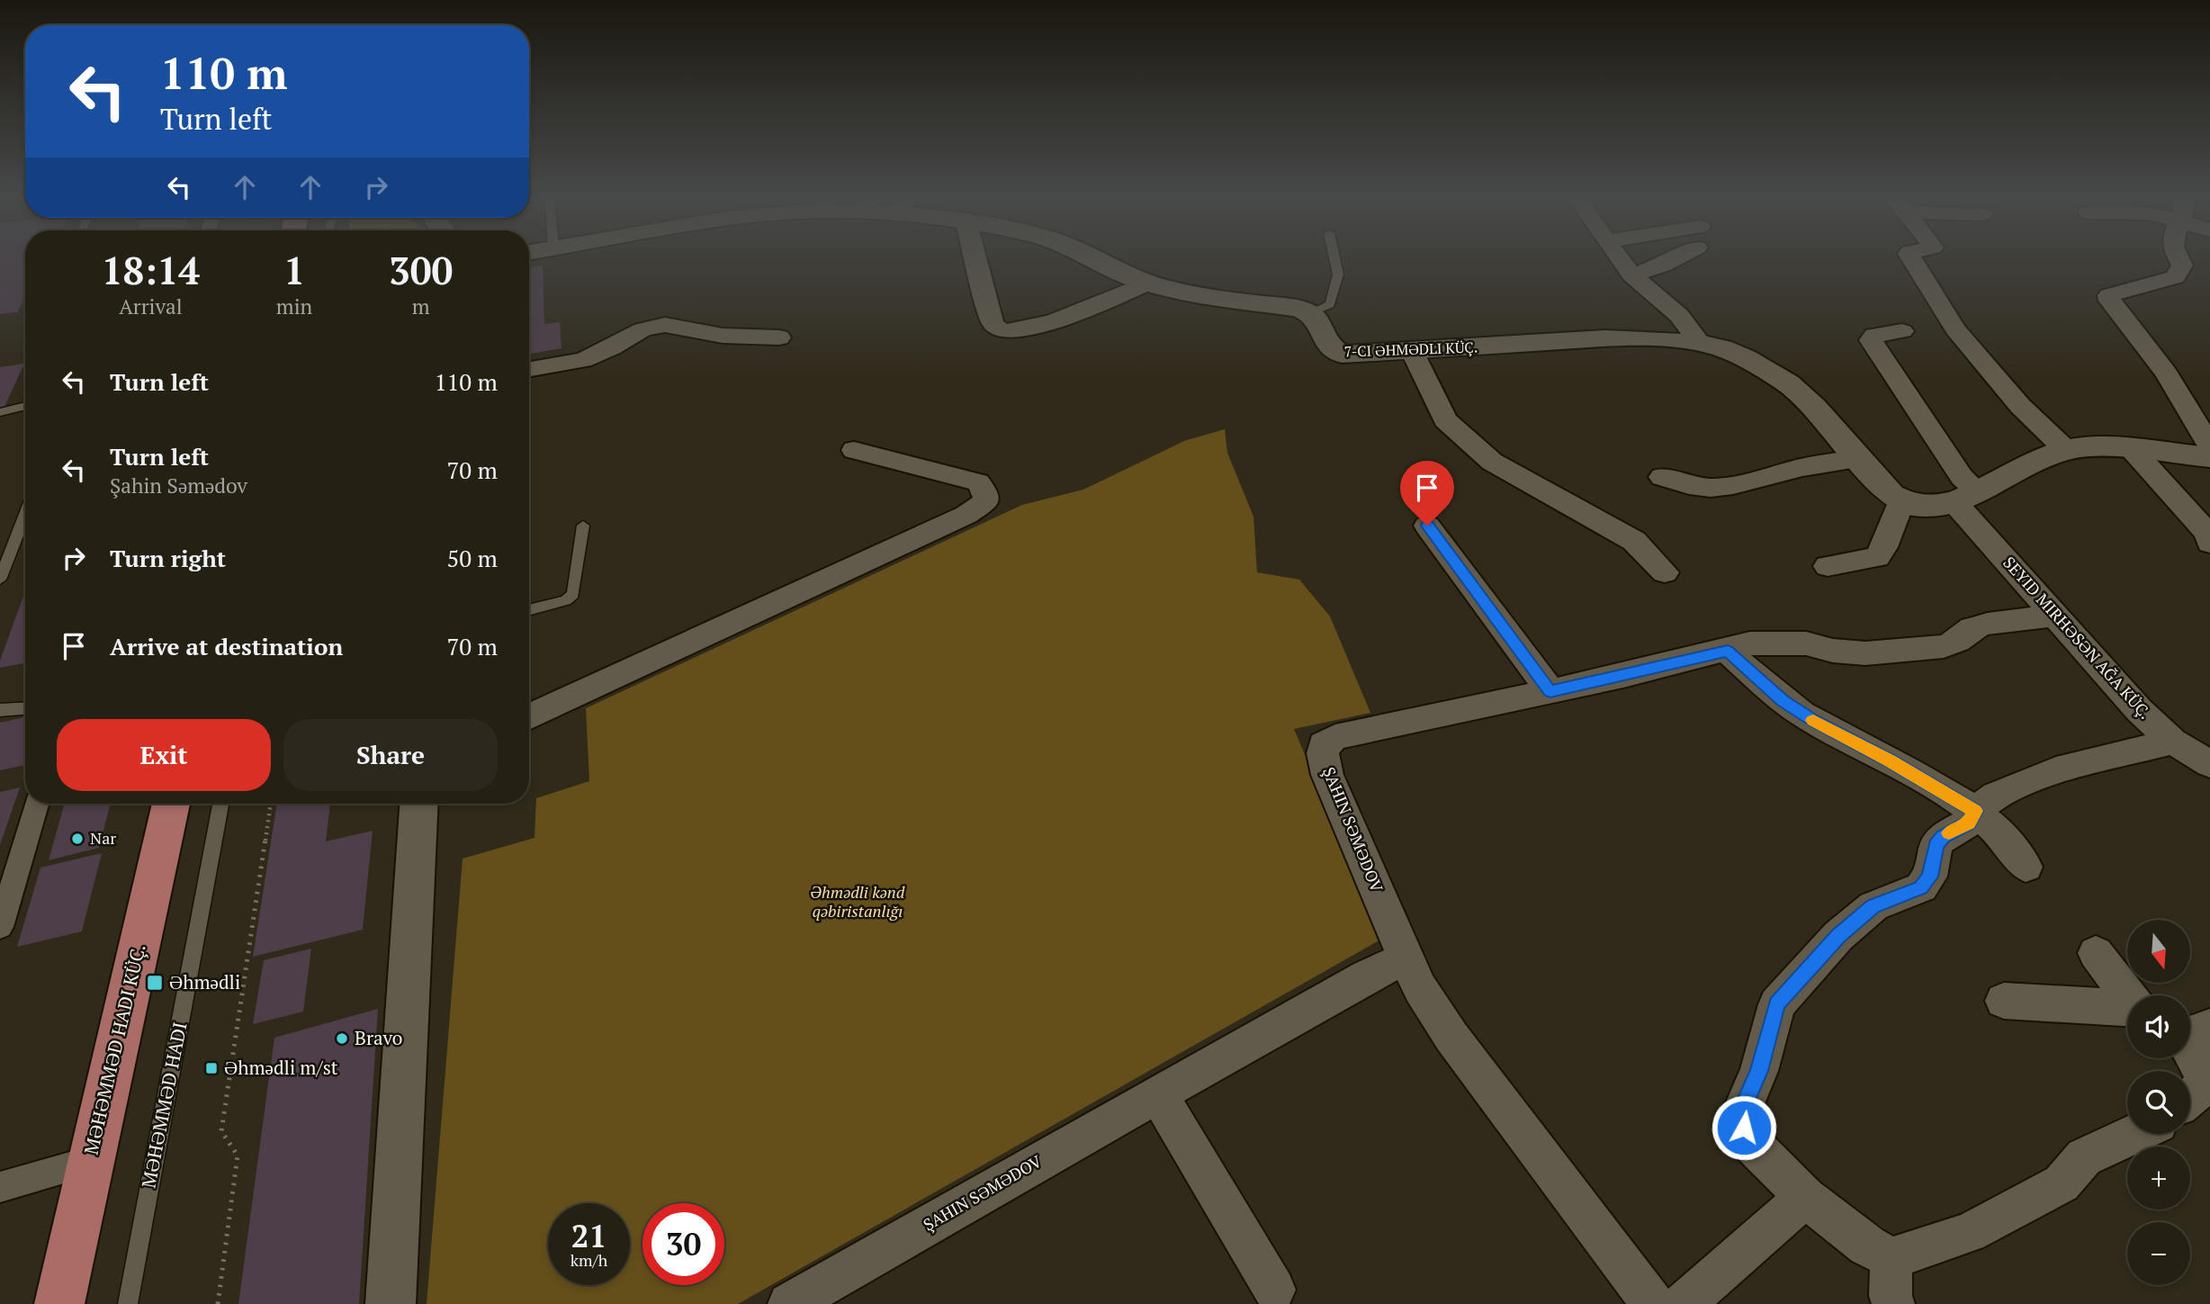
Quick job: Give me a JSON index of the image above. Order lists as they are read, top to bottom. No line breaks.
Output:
{"streets":{"main road":["MƏHƏMMƏD HADI KÜÇ."],"street":["7-CI ƏHMƏDLI KÜÇ.","SEYID MIRHƏSƏN AĞA KÜÇ.","ŞAHIN SƏMƏDOV"],"lane":["MƏHƏMMƏD HADI"]},"crossings":[["SEYID MIRHƏSƏN AĞA KÜÇ.","ŞAHIN SƏMƏDOV"]],"parks":["Əhmədli kənd qəbiristanlığı"],"places":{"other":["Nar","Bravo"],"transit":["Əhmədli","Əhmədli m/st"]},"north":"bottom","page":{"turn":["110 m","Turn left"],"eta":["18:14","Arrival","1","min","300","m"],"list":[{"name":"Turn left","value":"110 m"},{"name":"Turn left","note":"Şahin Səmədov","value":"70 m"},{"name":"Turn right","value":"50 m"},{"name":"Arrive at destination","value":"70 m"}],"buttons":["Exit","Share"],"map_buttons":["+","−"],"speed":"21 km/h","limit":"30"}}
